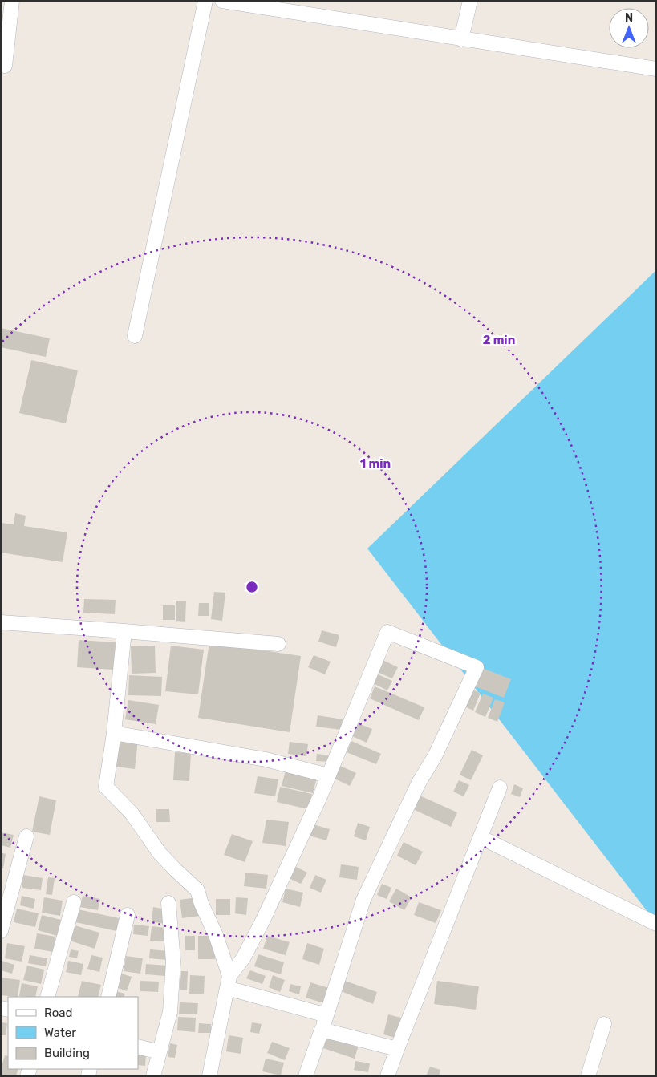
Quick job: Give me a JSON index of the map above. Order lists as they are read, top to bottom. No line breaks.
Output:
{"legend":["Road","Water","Building"],"north":"top","rings":["2 min","1 min"]}
